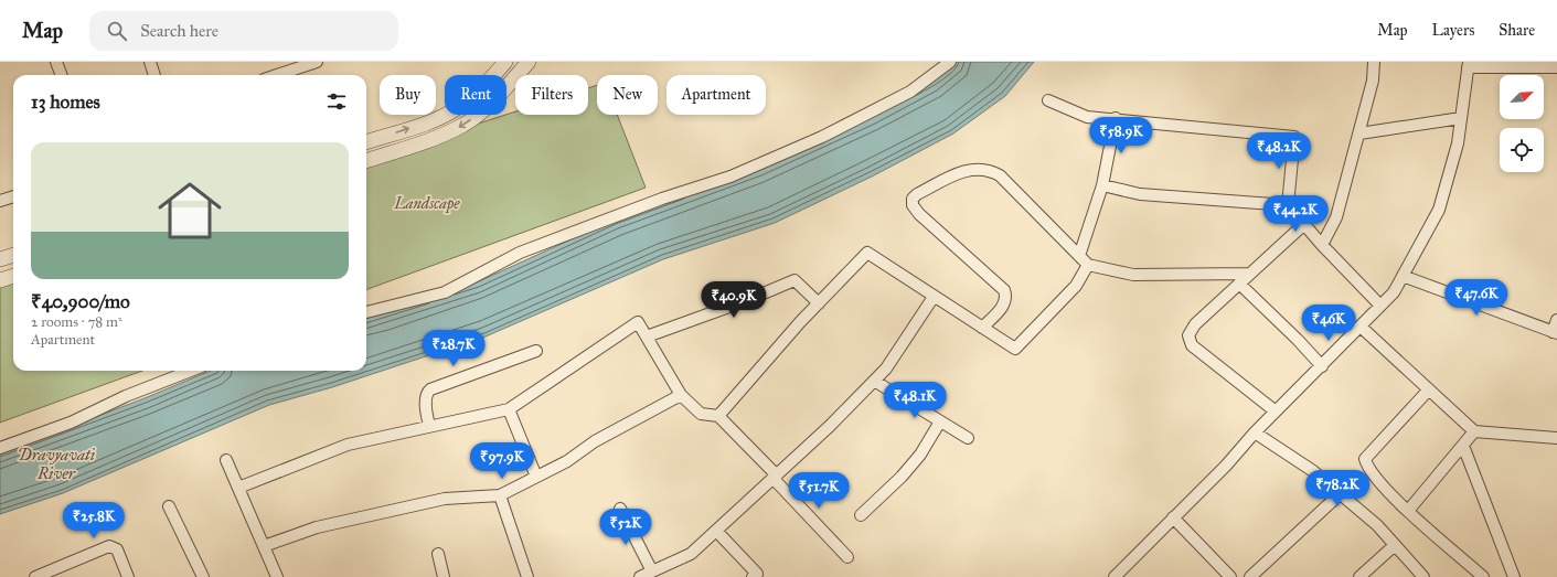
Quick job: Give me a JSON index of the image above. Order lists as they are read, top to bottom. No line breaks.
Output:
{"water":["Dravyavati River"],"parks":["Landscape"],"north":"top right","page":{"header":"Map","search":"Search here","nav":["Map","Layers","Share"],"chip":["Buy","Rent","Filters","New","Apartment"],"heading":"13 homes","price":["₹58.9K","₹48.2K","₹44.2K","₹47.6K","₹40.9K","₹46K","₹28.7K","₹48.1K","₹97.9K","₹78.2K","₹51.7K","₹25.8K","₹52K"],"list":[{"name":"₹40,900/mo","note":"2 rooms · 78 m² · Apartment"}]}}
